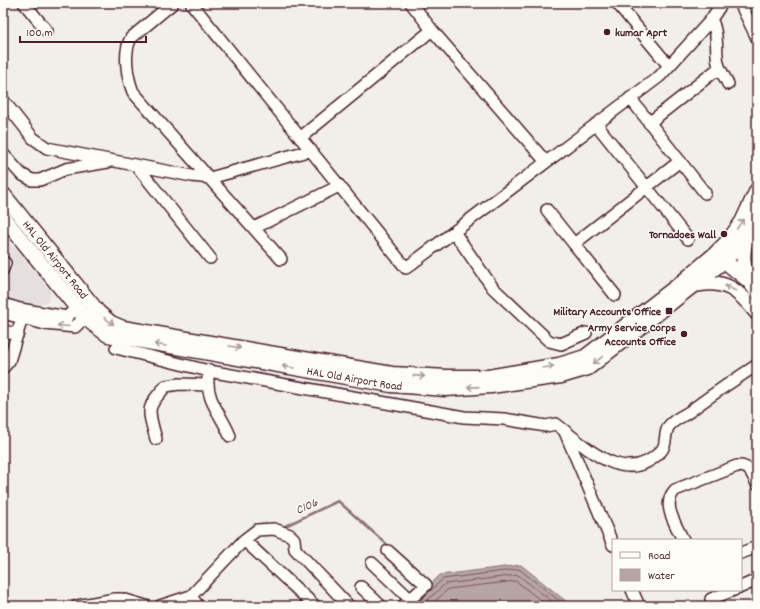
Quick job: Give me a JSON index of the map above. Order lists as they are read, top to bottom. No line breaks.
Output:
{"streets":{"main road":["HAL Old Airport Road"]},"water":["C106"],"places":{"other":["kumar Aprt","Tornadoes Wall","Army Service Corps Accounts Office"],"transit":["Military Accounts Office"]},"legend":["Road","Water"],"scale_bar":"100 m"}
